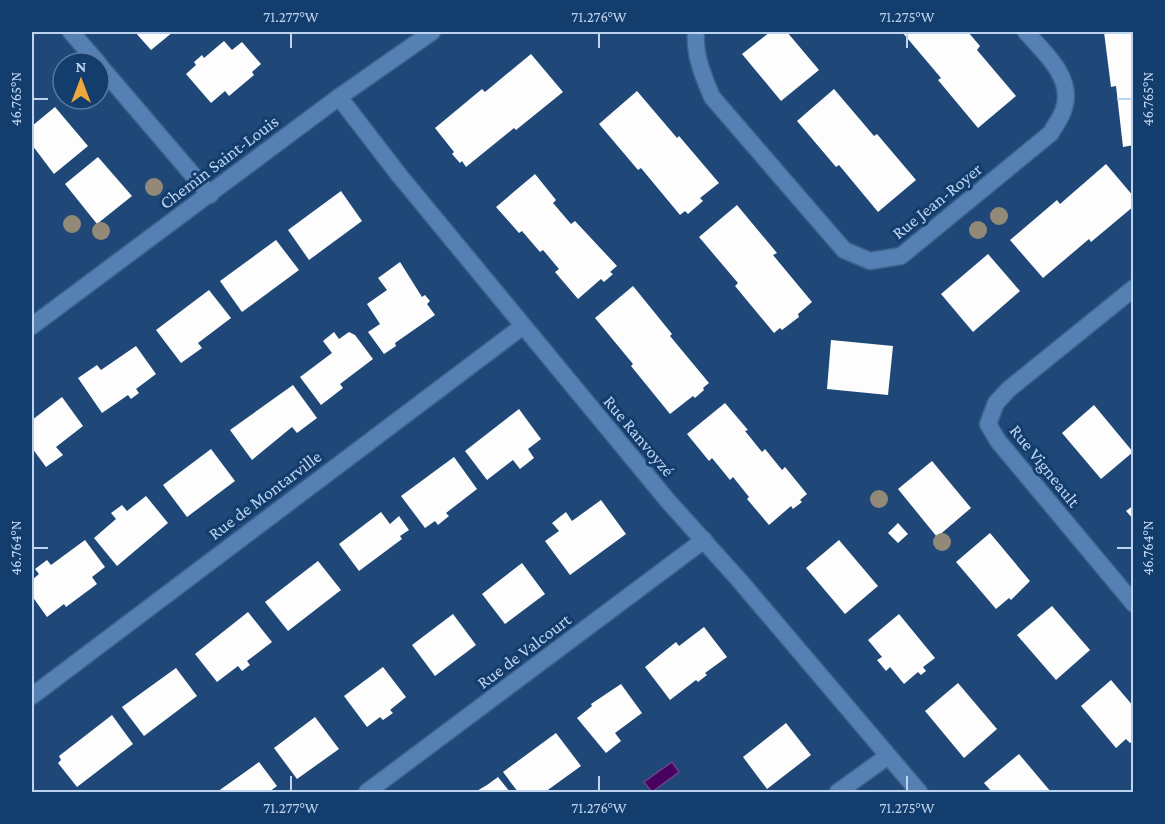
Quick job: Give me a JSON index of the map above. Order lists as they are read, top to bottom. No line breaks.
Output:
{"streets":{"street":["Chemin Saint-Louis","Rue Jean-Royer","Rue Ranvoyzé","Rue Vigneault","Rue de Montarville","Rue de Valcourt"]},"crossings":[["Chemin Saint-Louis","Rue Ranvoyzé"],["Rue Ranvoyzé","Rue de Montarville"],["Rue Ranvoyzé","Rue de Valcourt"]],"north":"top","coordinates":["71.277°W","71.276°W","71.275°W","46.765°N","46.764°N"]}
